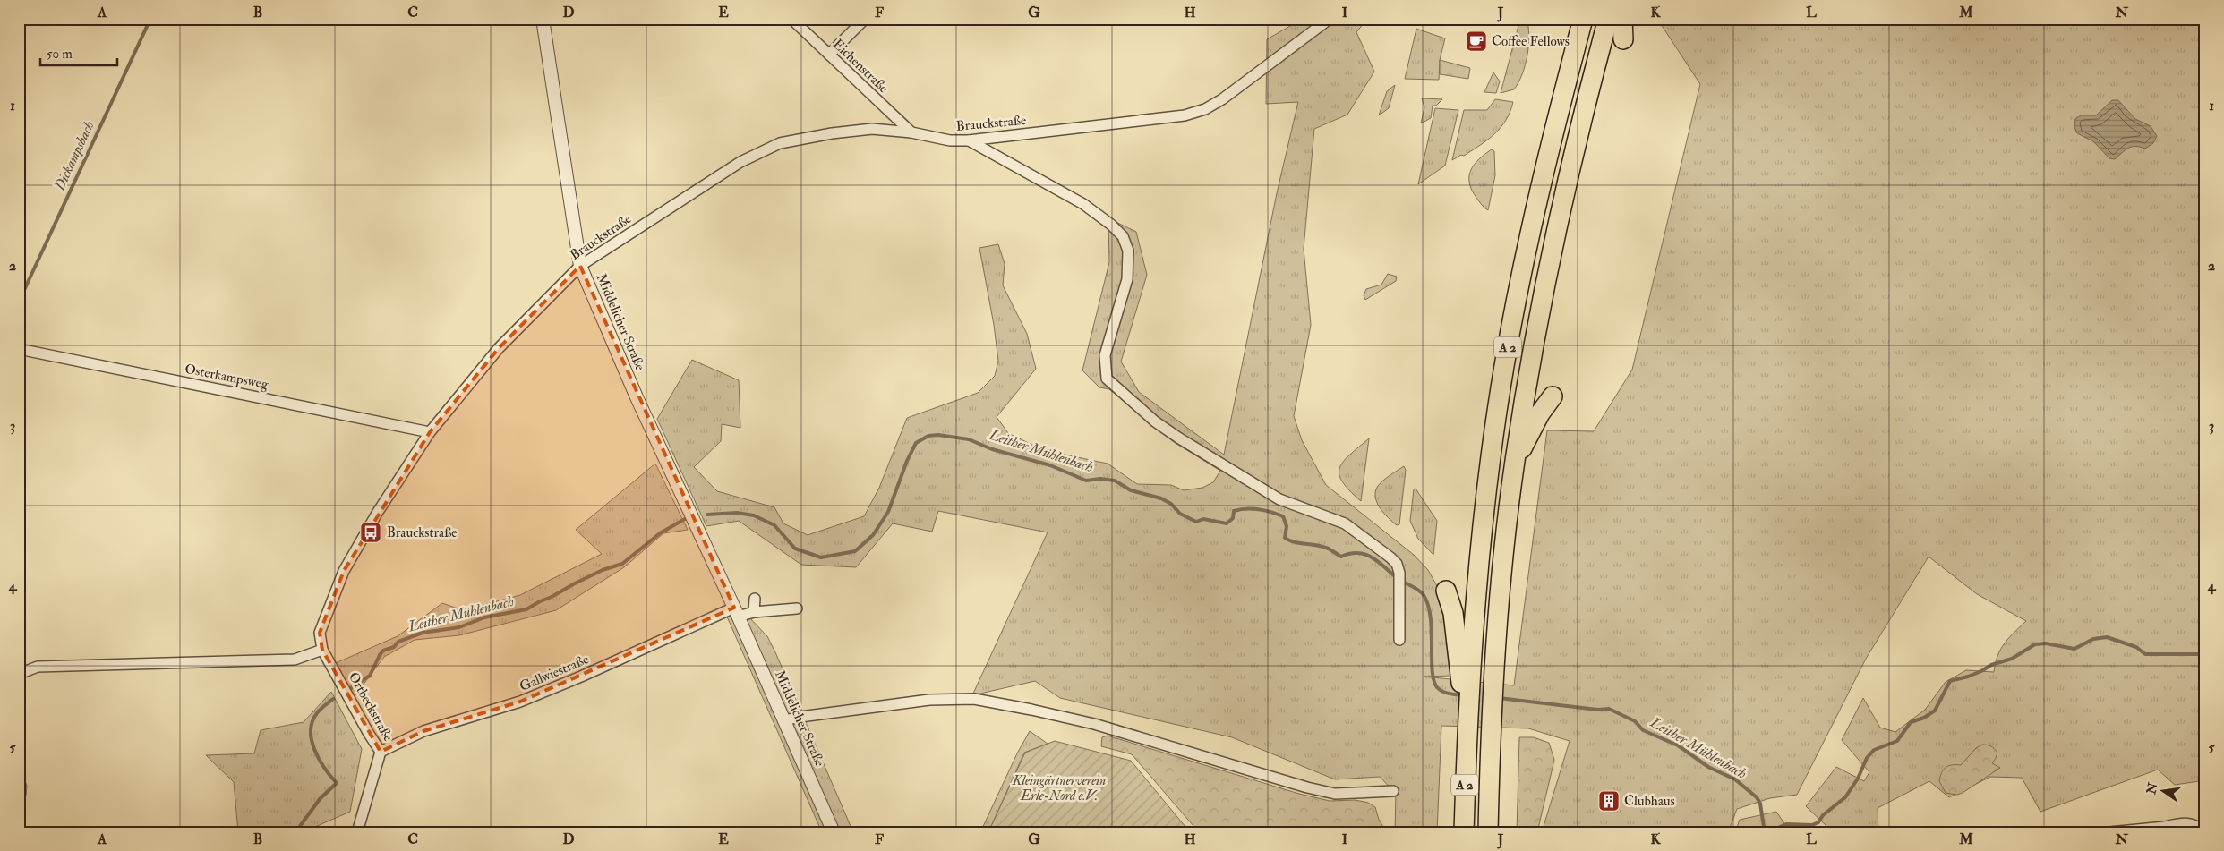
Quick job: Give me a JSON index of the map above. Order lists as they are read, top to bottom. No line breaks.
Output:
{"streets":{"highway":["A 2"],"street":["Eichenstraße","Brauckstraße","Middelicher Straße","Osterkampsweg","Gallwiestraße","Ortbeckstraße"]},"crossings":[["Eichenstraße","Brauckstraße"],["Brauckstraße","Middelicher Straße"],["Brauckstraße","Osterkampsweg"],["Brauckstraße","Ortbeckstraße"],["Middelicher Straße","Gallwiestraße"],["Gallwiestraße","Ortbeckstraße"]],"water":["Dickampsbach","Leither Mühlenbach"],"parks":["Kleingärtnerverein Erle-Nord e.V."],"places":{"cafe":["Coffee Fellows"],"bus stop":["Brauckstraße"],"building":["Clubhaus"]},"scale_bar":"50 m","north":"left","grid":{"columns":["A","B","C","D","E","F","G","H","I","J","K","L","M","N"],"rows":["1","2","3","4","5"]}}
